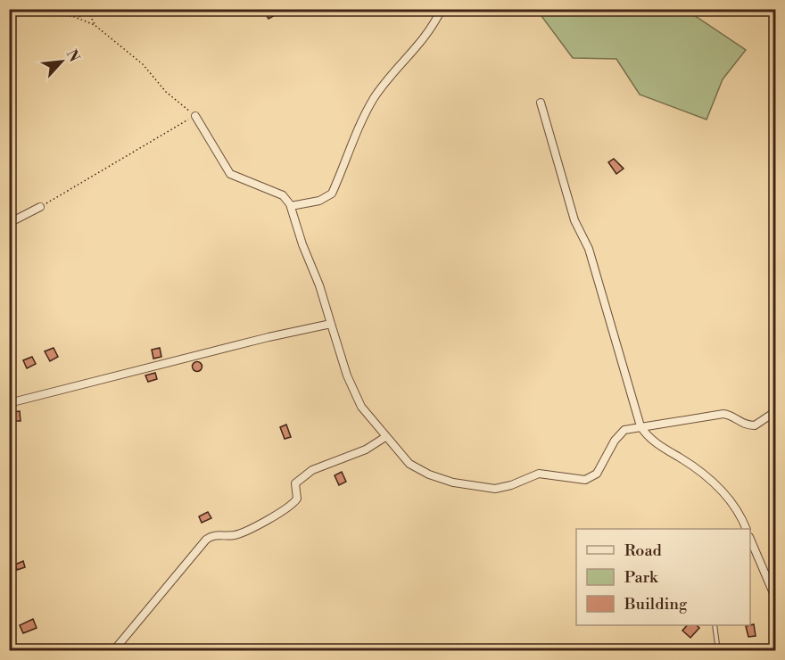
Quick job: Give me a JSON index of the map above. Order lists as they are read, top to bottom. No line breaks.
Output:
{"legend":["Road","Park","Building"],"north":"top right"}
